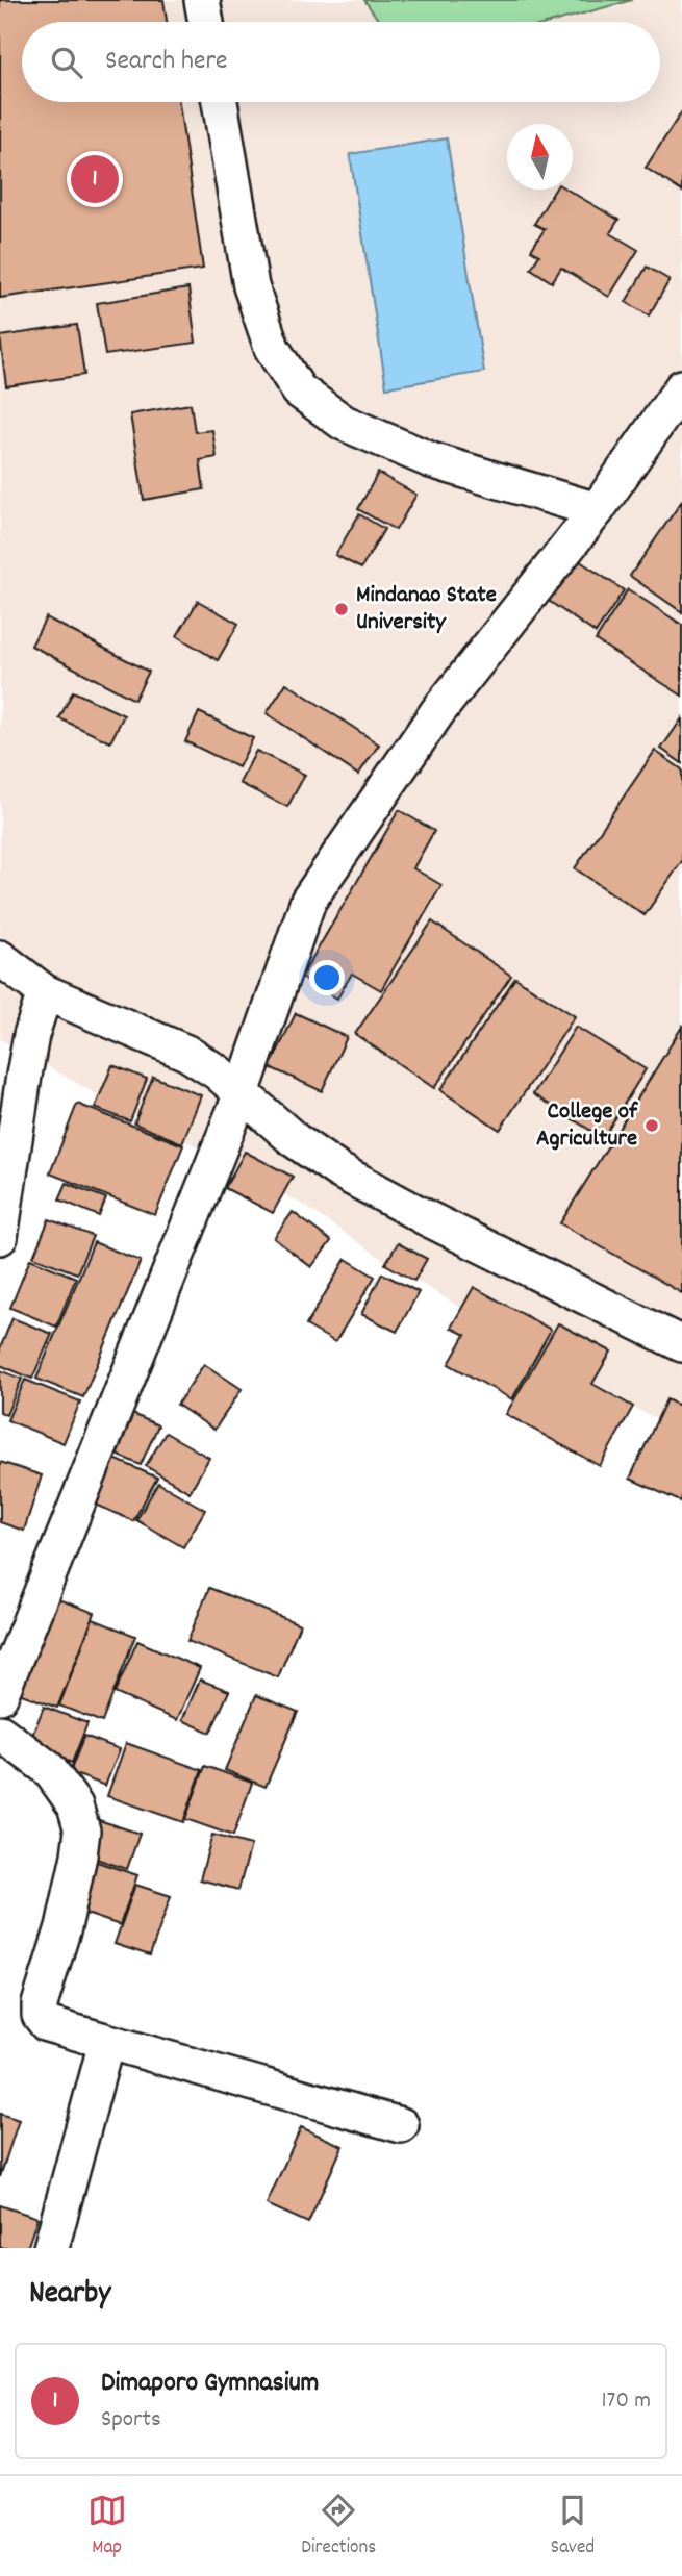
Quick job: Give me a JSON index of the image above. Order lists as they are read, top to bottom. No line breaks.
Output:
{"places":["Mindanao State University","College of Agriculture"],"north":"top","page":{"search":"Search here","pins":"1","heading":"Nearby","list":[{"mark":"1","name":"Dimaporo Gymnasium","note":"Sports","value":"170 m"}],"nav":["Map","Directions","Saved"]}}
